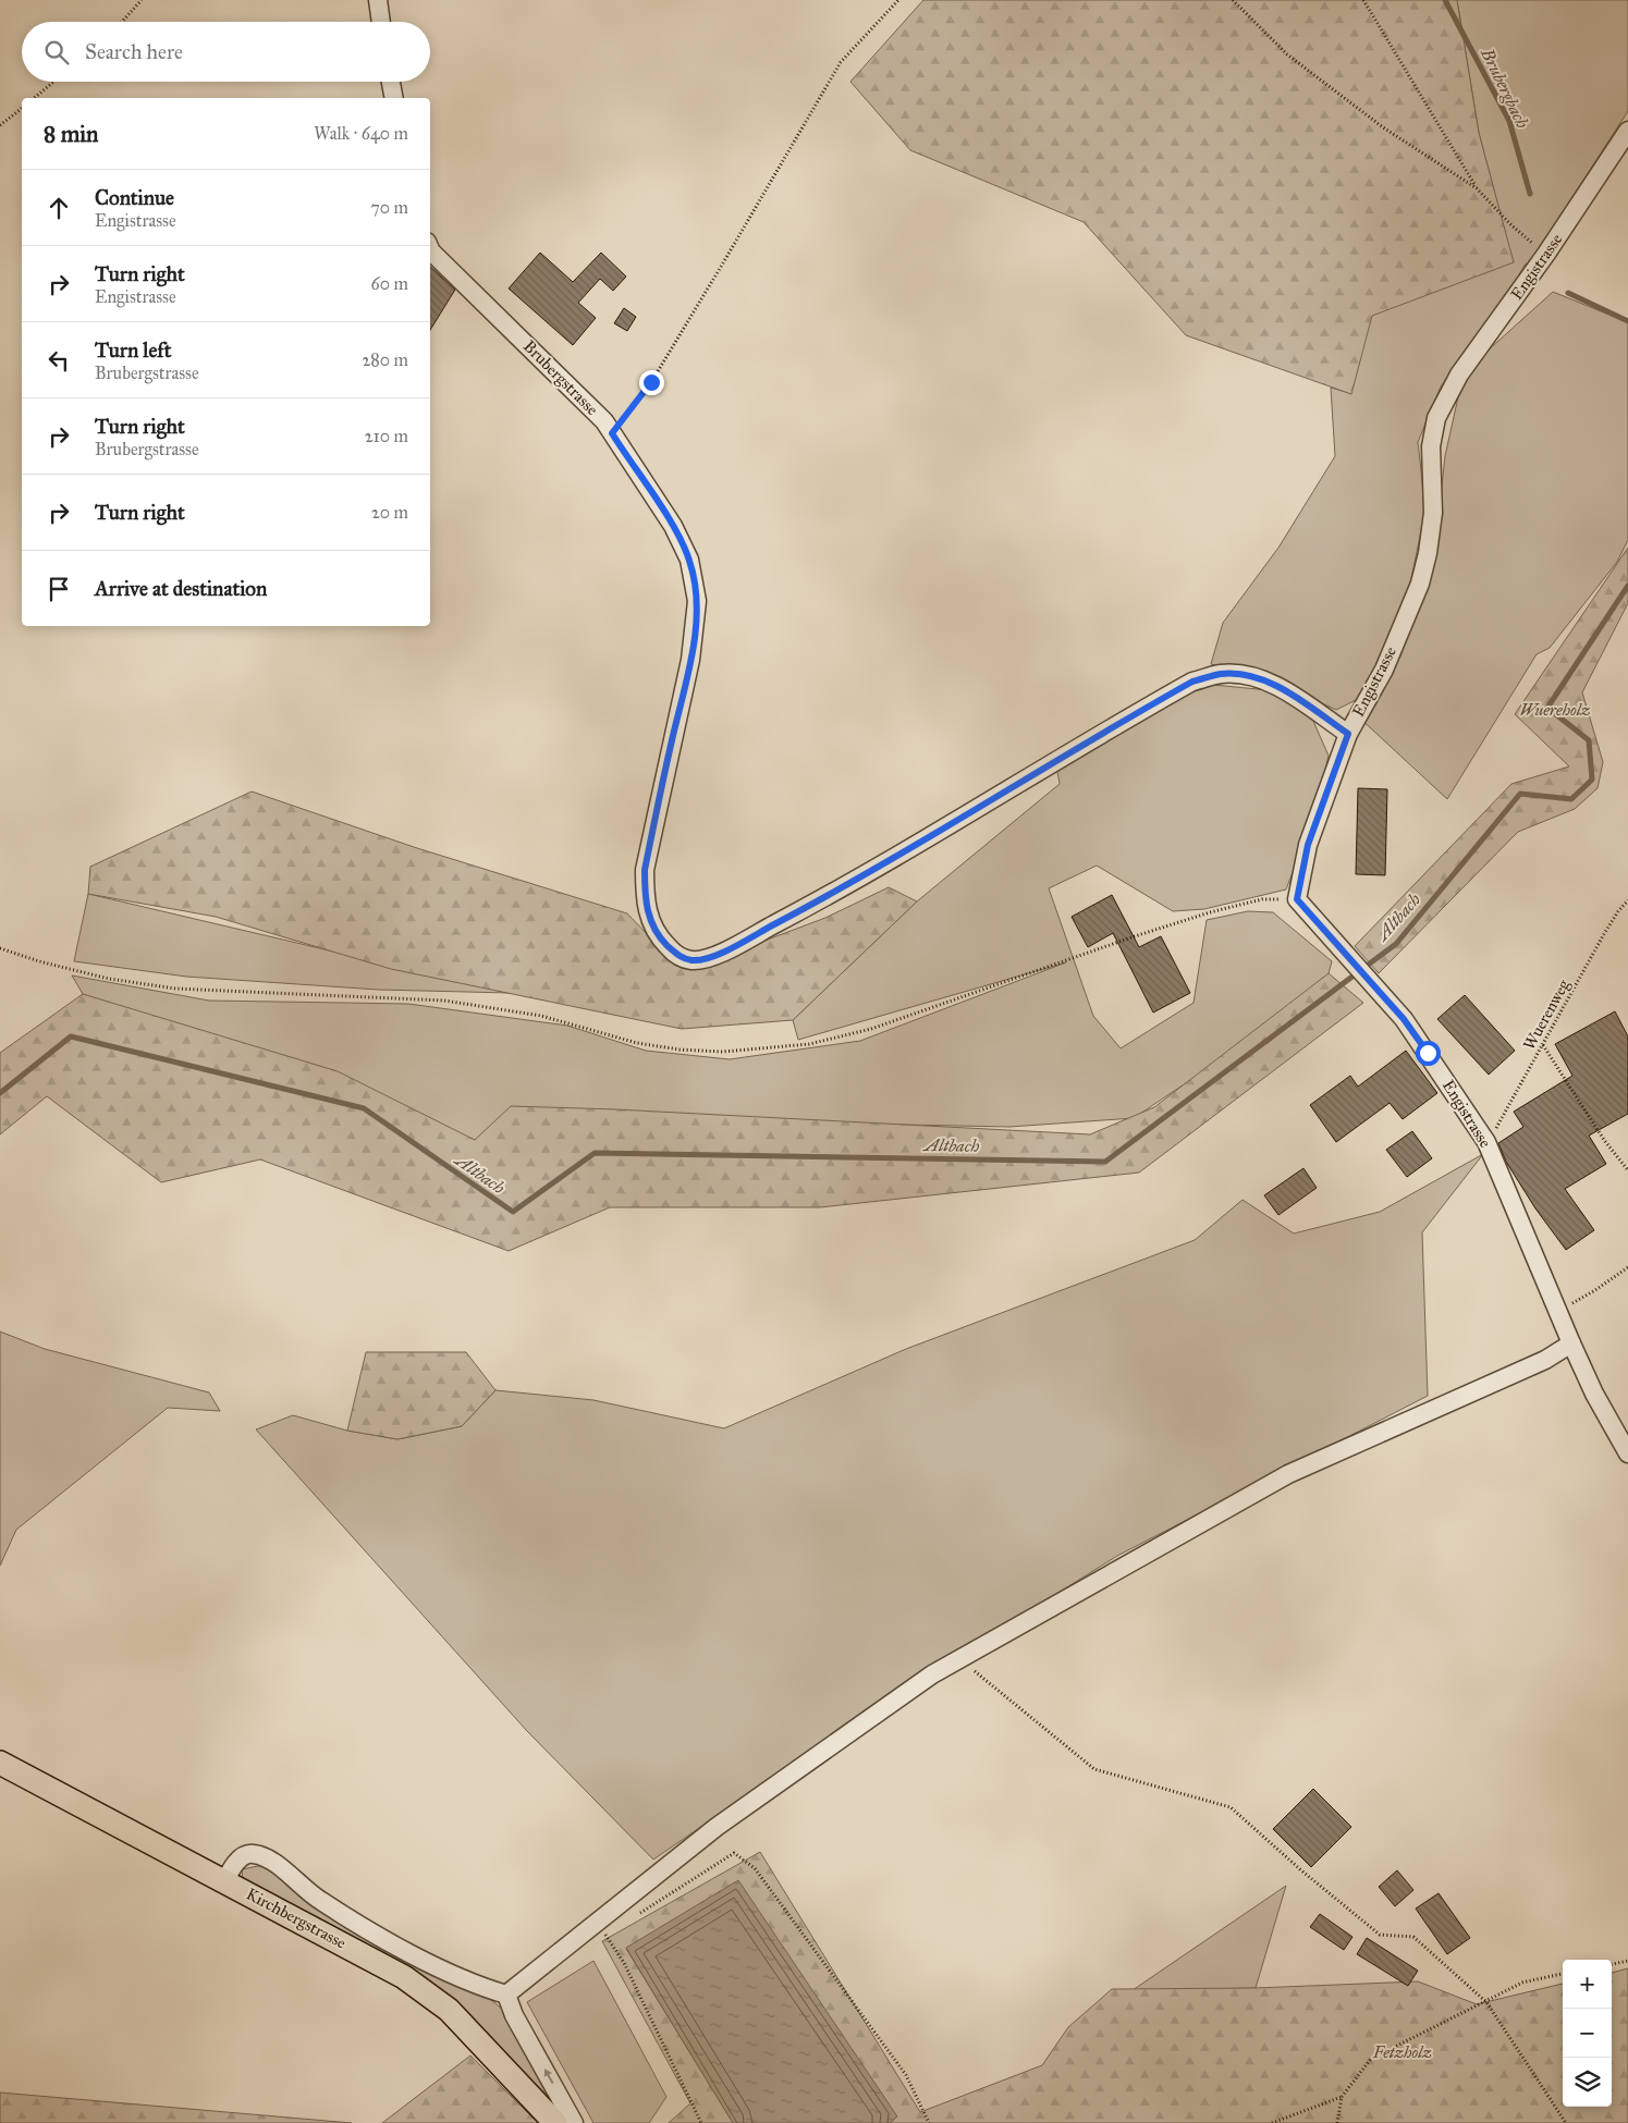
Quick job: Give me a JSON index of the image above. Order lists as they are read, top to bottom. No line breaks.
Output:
{"streets":{"main road":["Kirchbergstrasse"],"street":["Engistrasse","Brubergstrasse"],"path":["Wuerenweg"]},"crossings":[["Engistrasse","Brubergstrasse"],["Engistrasse","Wuerenweg"]],"water":["Brubergbach","Altbach"],"parks":["Wuereholz","Fetzholz"],"page":{"search":"Search here","heading":["8 min","Walk · 640 m"],"list":[["Continue","Engistrasse","70 m"],["Turn right","Engistrasse","60 m"],["Turn left","Brubergstrasse","280 m"],["Turn right","Brubergstrasse","210 m"],["Turn right","20 m"],"Arrive at destination"],"map_buttons":["+","−"]}}
